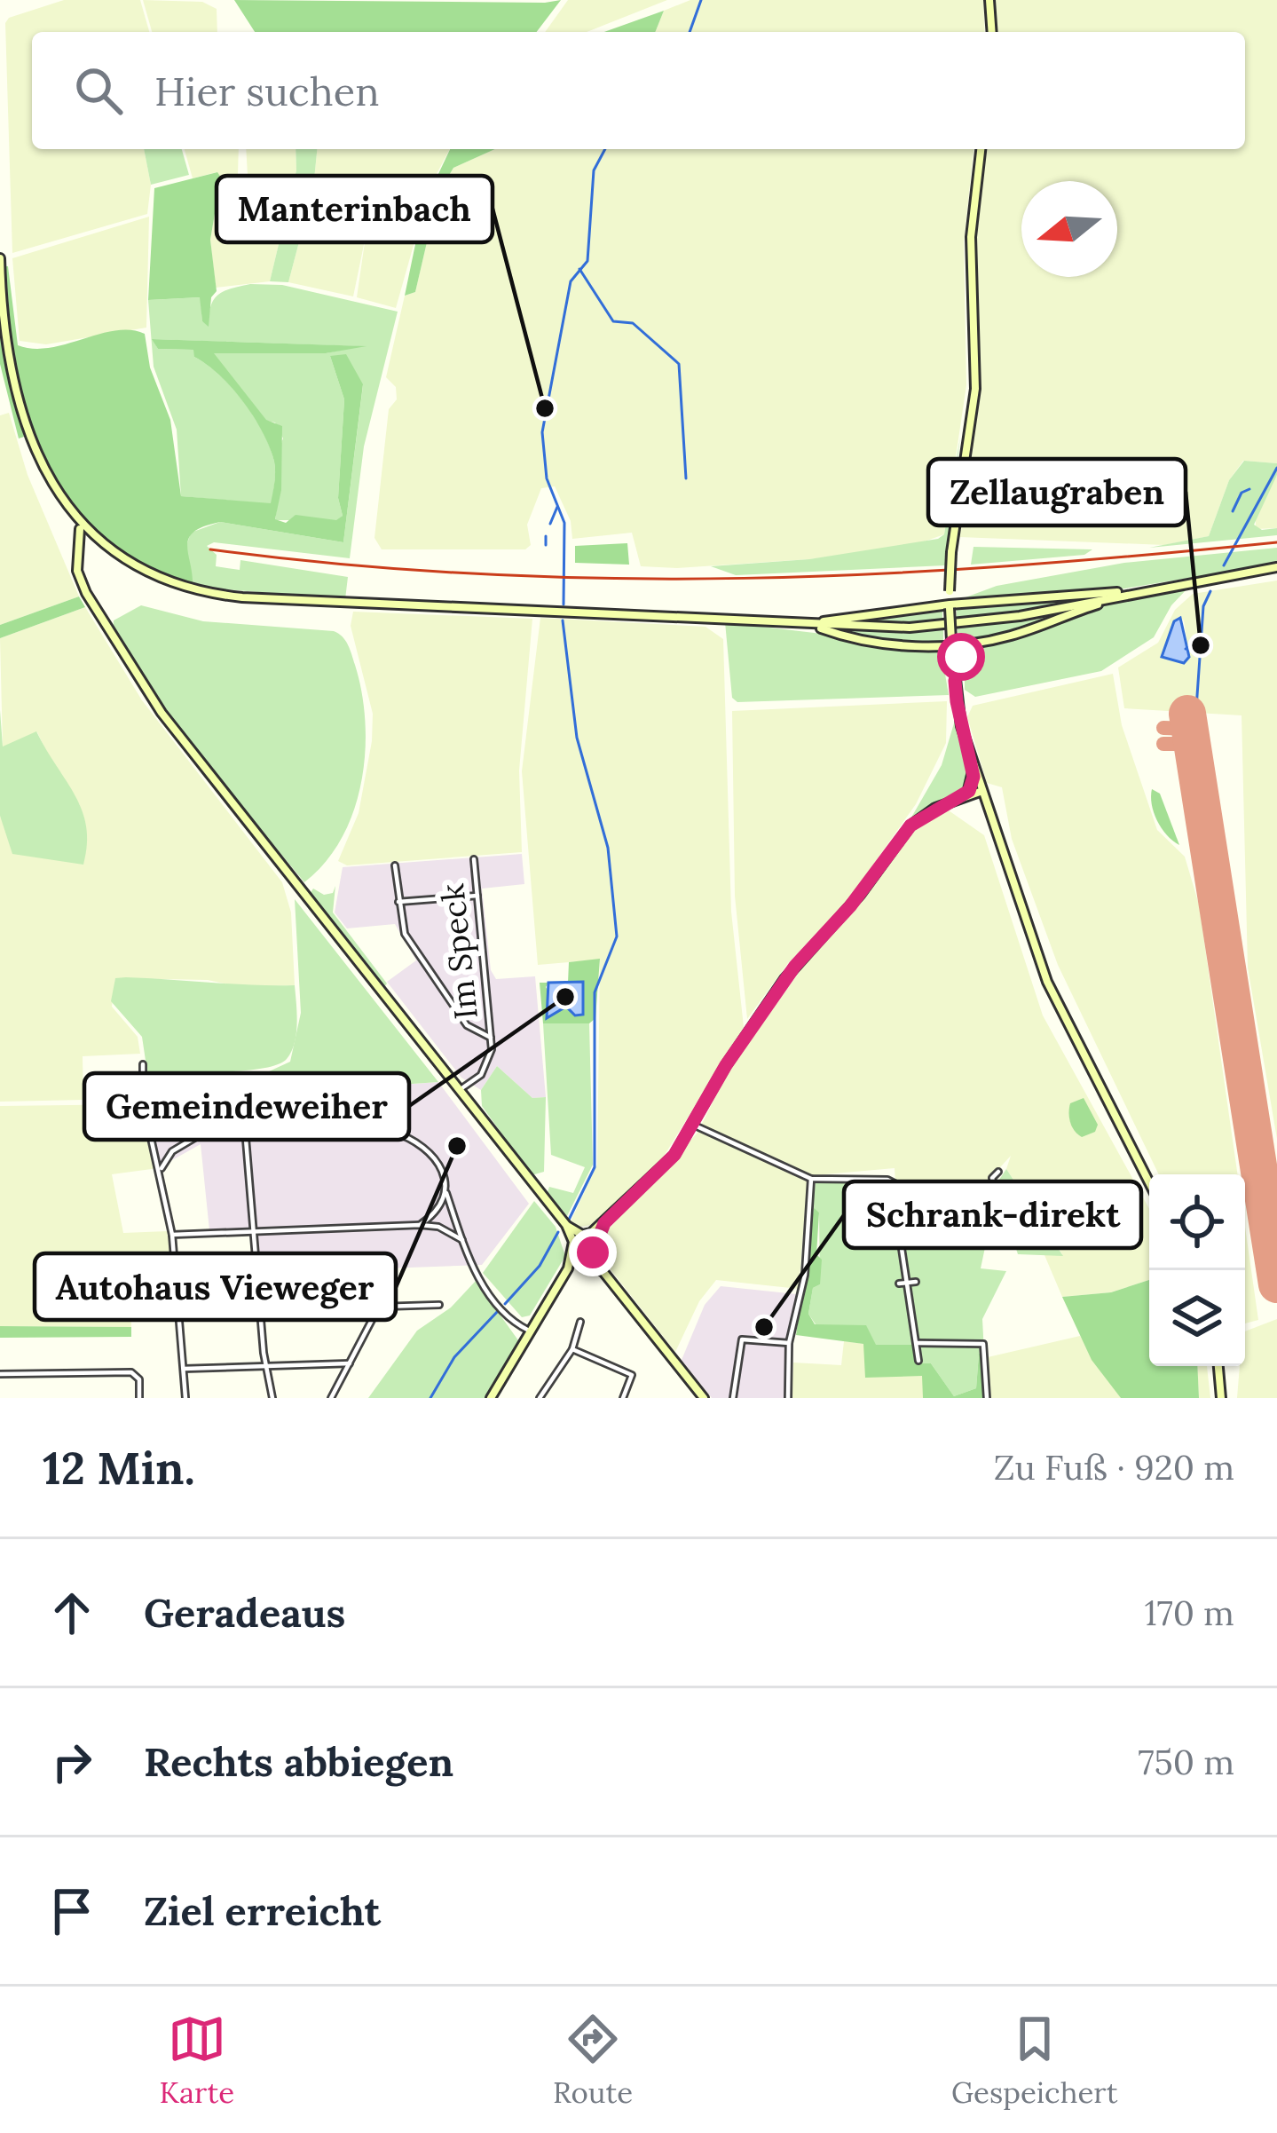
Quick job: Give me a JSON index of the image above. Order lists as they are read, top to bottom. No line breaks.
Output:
{"streets":{"street":["Im Speck"]},"places":["Manterinbach","Zellaugraben","Gemeindeweiher","Autohaus Vieweger","Schrank-direkt"],"north":"left","page":{"search":"Hier suchen","heading":["12 Min.","Zu Fuß · 920 m"],"list":[["Geradeaus","170 m"],["Rechts abbiegen","750 m"],"Ziel erreicht"],"nav":["Karte","Route","Gespeichert"]}}
